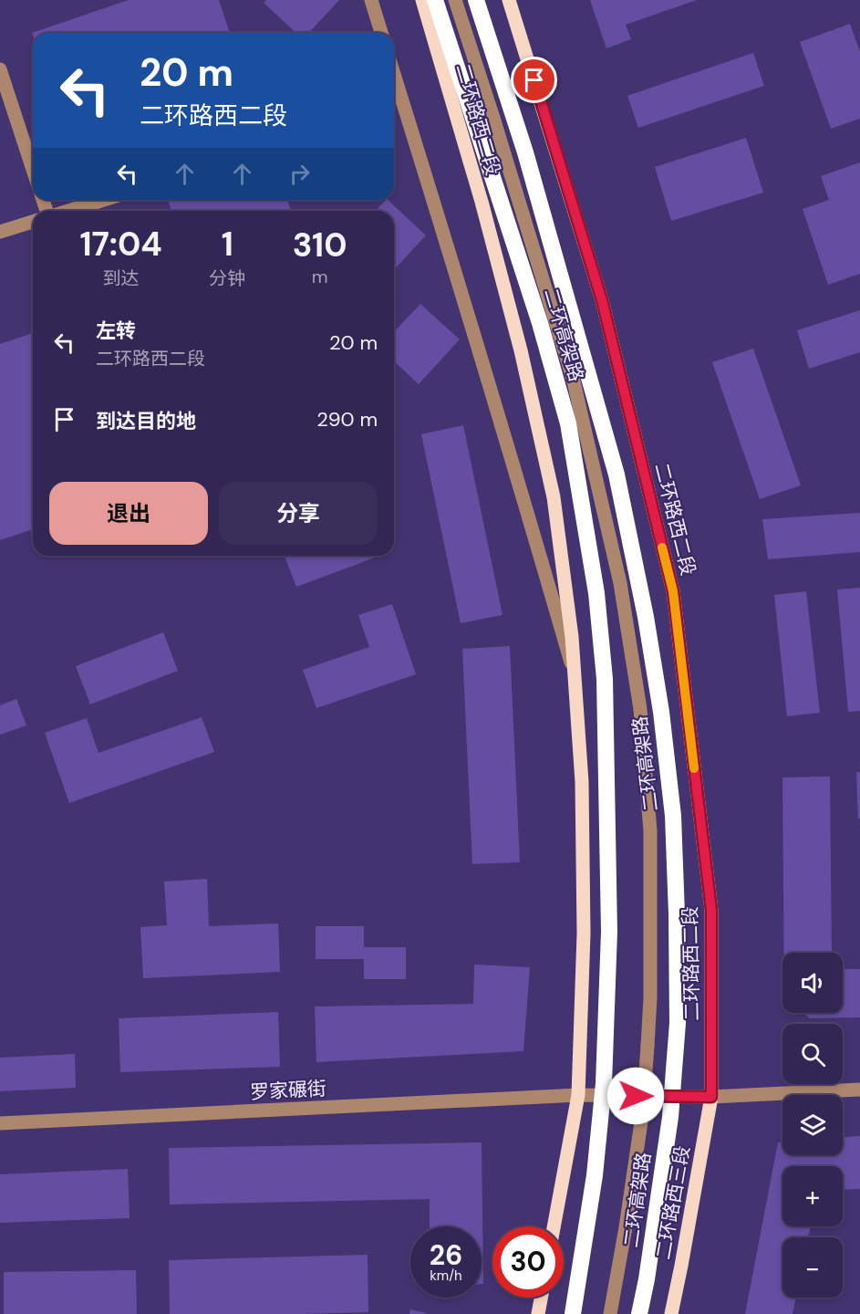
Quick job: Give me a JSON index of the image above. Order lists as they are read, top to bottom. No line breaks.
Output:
{"streets":{"highway":["二环高架路"],"main road":["二环路西二段","二环路西三段"],"street":["罗家碾街"]},"crossings":[["二环路西二段","罗家碾街"],["二环路西二段","二环路西三段"],["罗家碾街","二环路西三段"]],"page":{"turn":["20 m","二环路西二段"],"eta":["17:04","到达","1","分钟","310","m"],"list":[{"name":"左转","note":"二环路西二段","value":"20 m"},{"name":"到达目的地","value":"290 m"}],"buttons":["退出","分享"],"map_buttons":["+","−"],"speed":"26 km/h","limit":"30"}}
